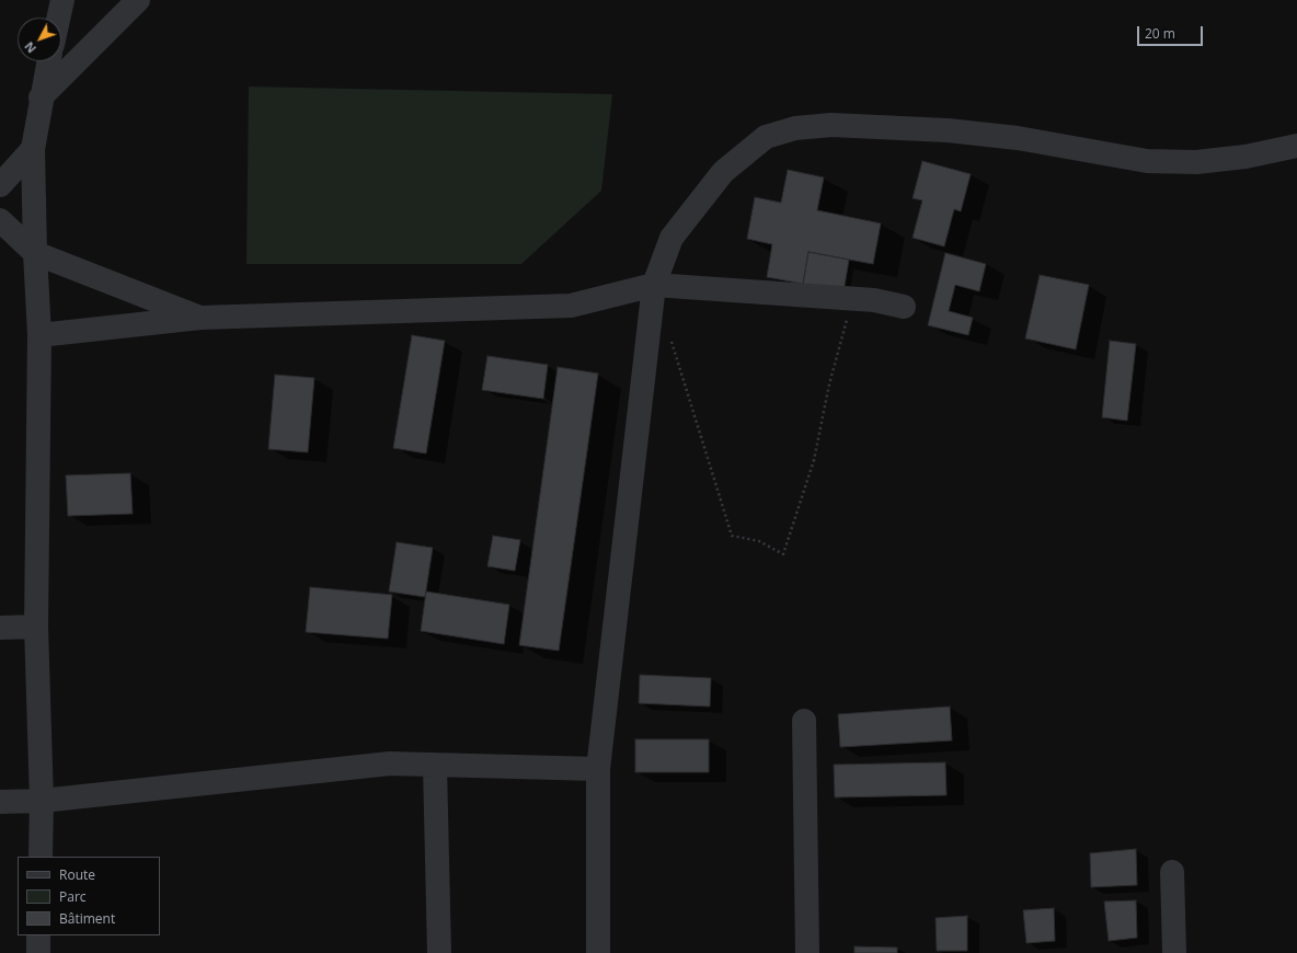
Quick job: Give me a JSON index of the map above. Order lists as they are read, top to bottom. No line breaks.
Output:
{"legend":["Route","Parc","Bâtiment"],"scale_bar":"20 m","north":"bottom left"}
